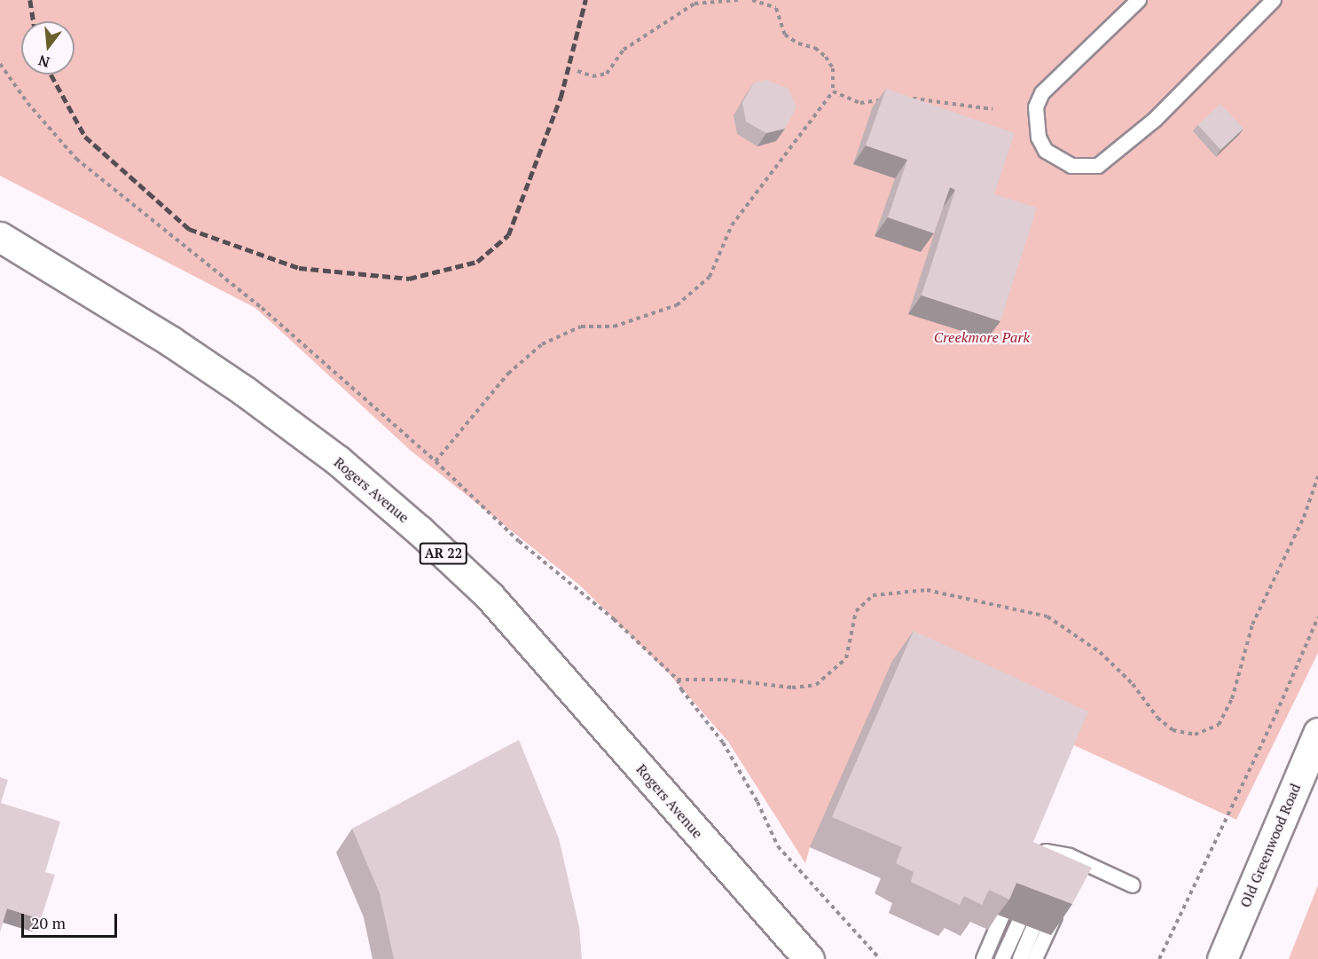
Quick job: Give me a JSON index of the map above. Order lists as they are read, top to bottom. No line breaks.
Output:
{"streets":{"main road":["Rogers Avenue","AR 22","Old Greenwood Road"]},"parks":["Creekmore Park"],"scale_bar":"20 m","north":"bottom"}
